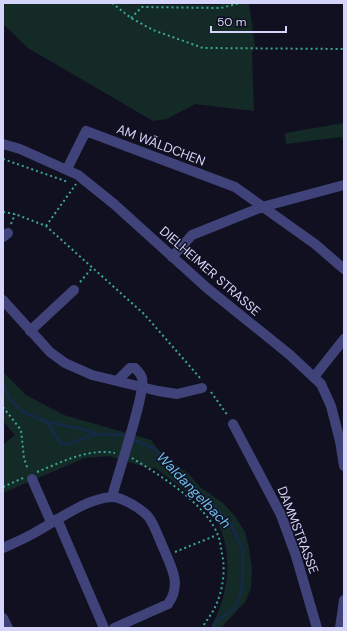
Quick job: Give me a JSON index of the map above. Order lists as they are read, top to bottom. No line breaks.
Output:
{"streets":{"street":["AM WÄLDCHEN","DIELHEIMER STRASSE","DAMMSTRASSE"]},"crossings":[["AM WÄLDCHEN","DIELHEIMER STRASSE"]],"water":["Waldangelbach"],"scale_bar":"50 m"}
